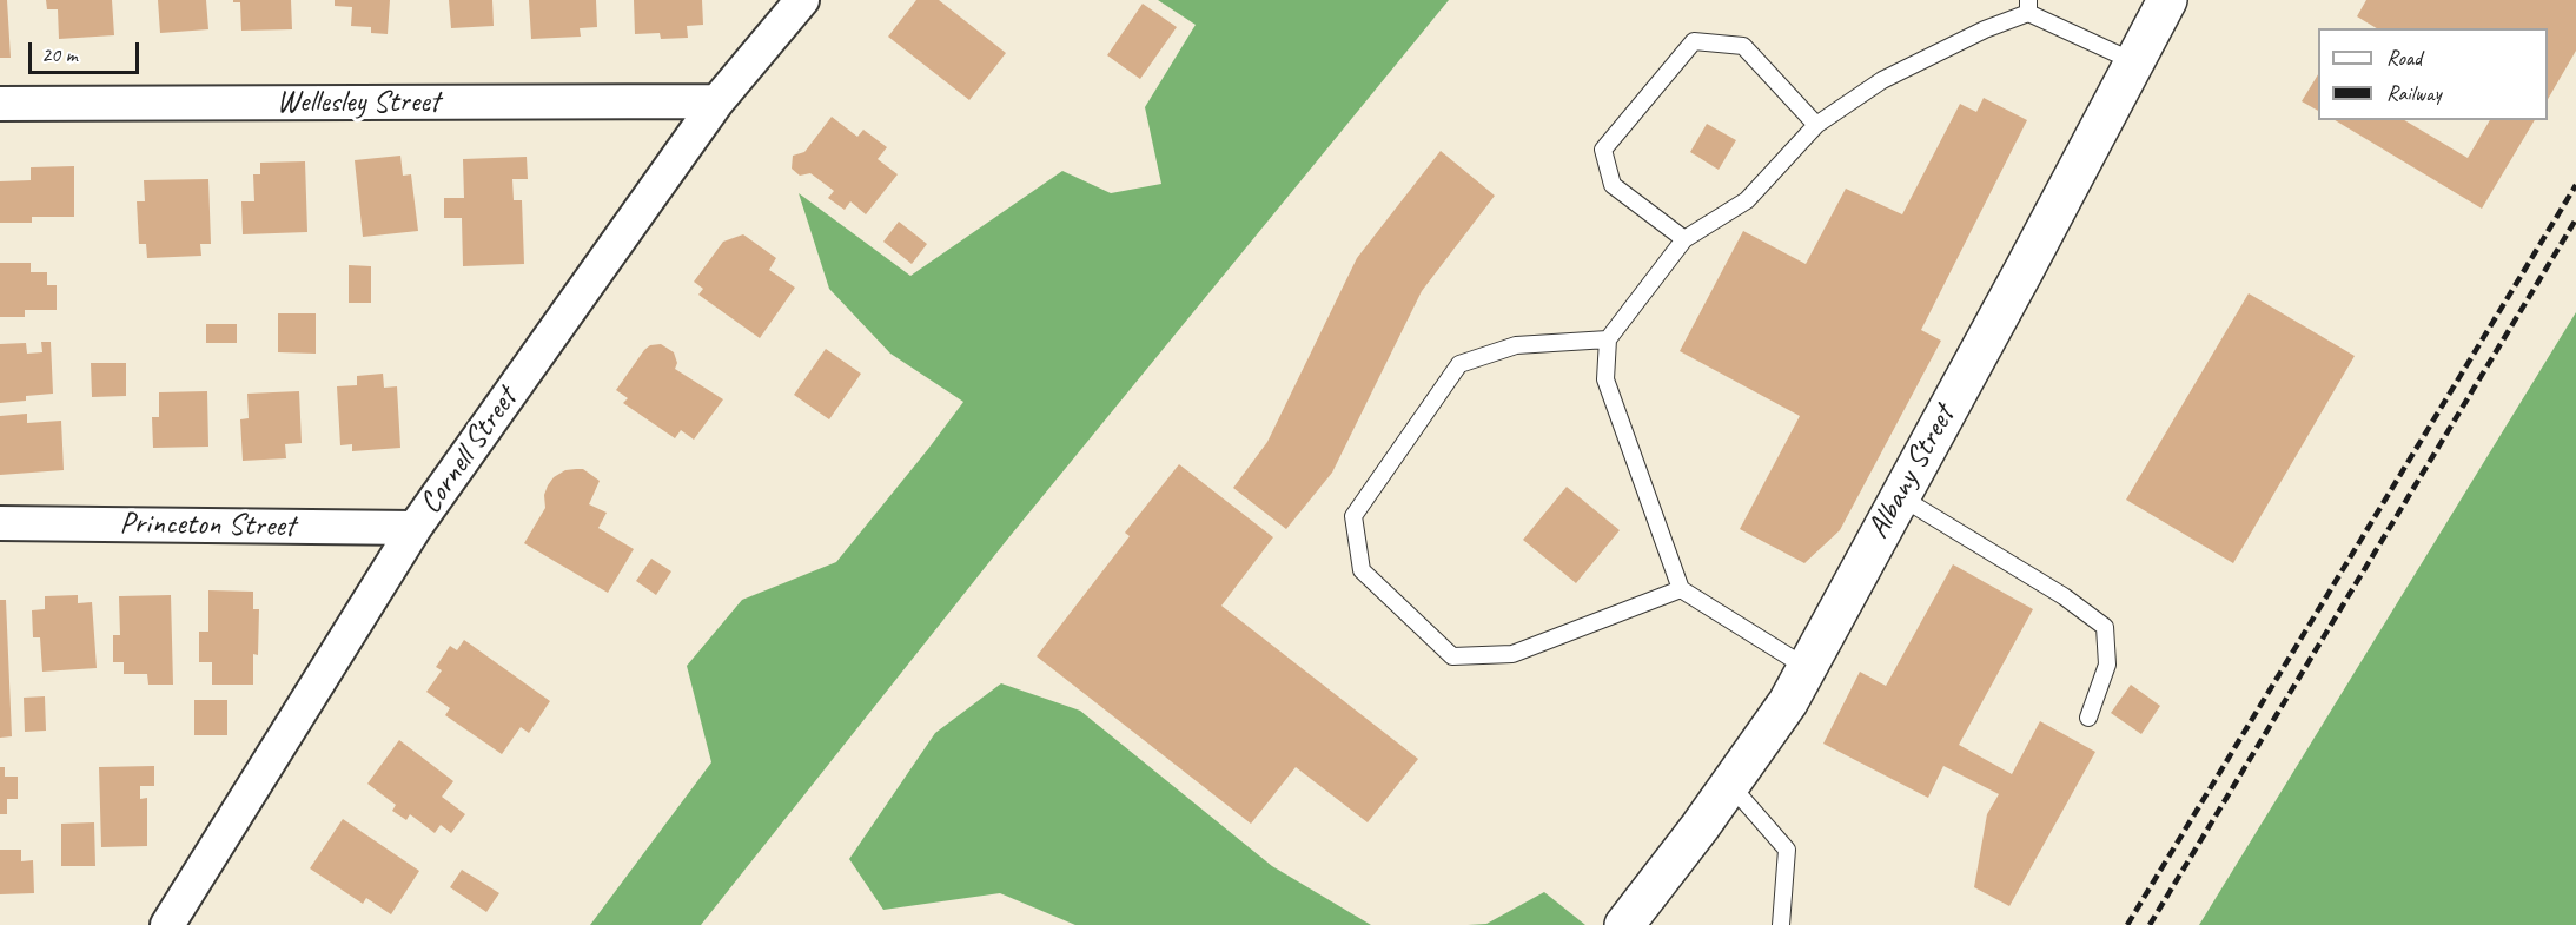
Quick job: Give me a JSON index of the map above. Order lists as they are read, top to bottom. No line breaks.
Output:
{"streets":{"main road":["Albany Street"],"street":["Wellesley Street","Cornell Street","Princeton Street"]},"crossings":[["Wellesley Street","Cornell Street"],["Cornell Street","Princeton Street"]],"legend":["Road","Railway"],"scale_bar":"20 m"}
